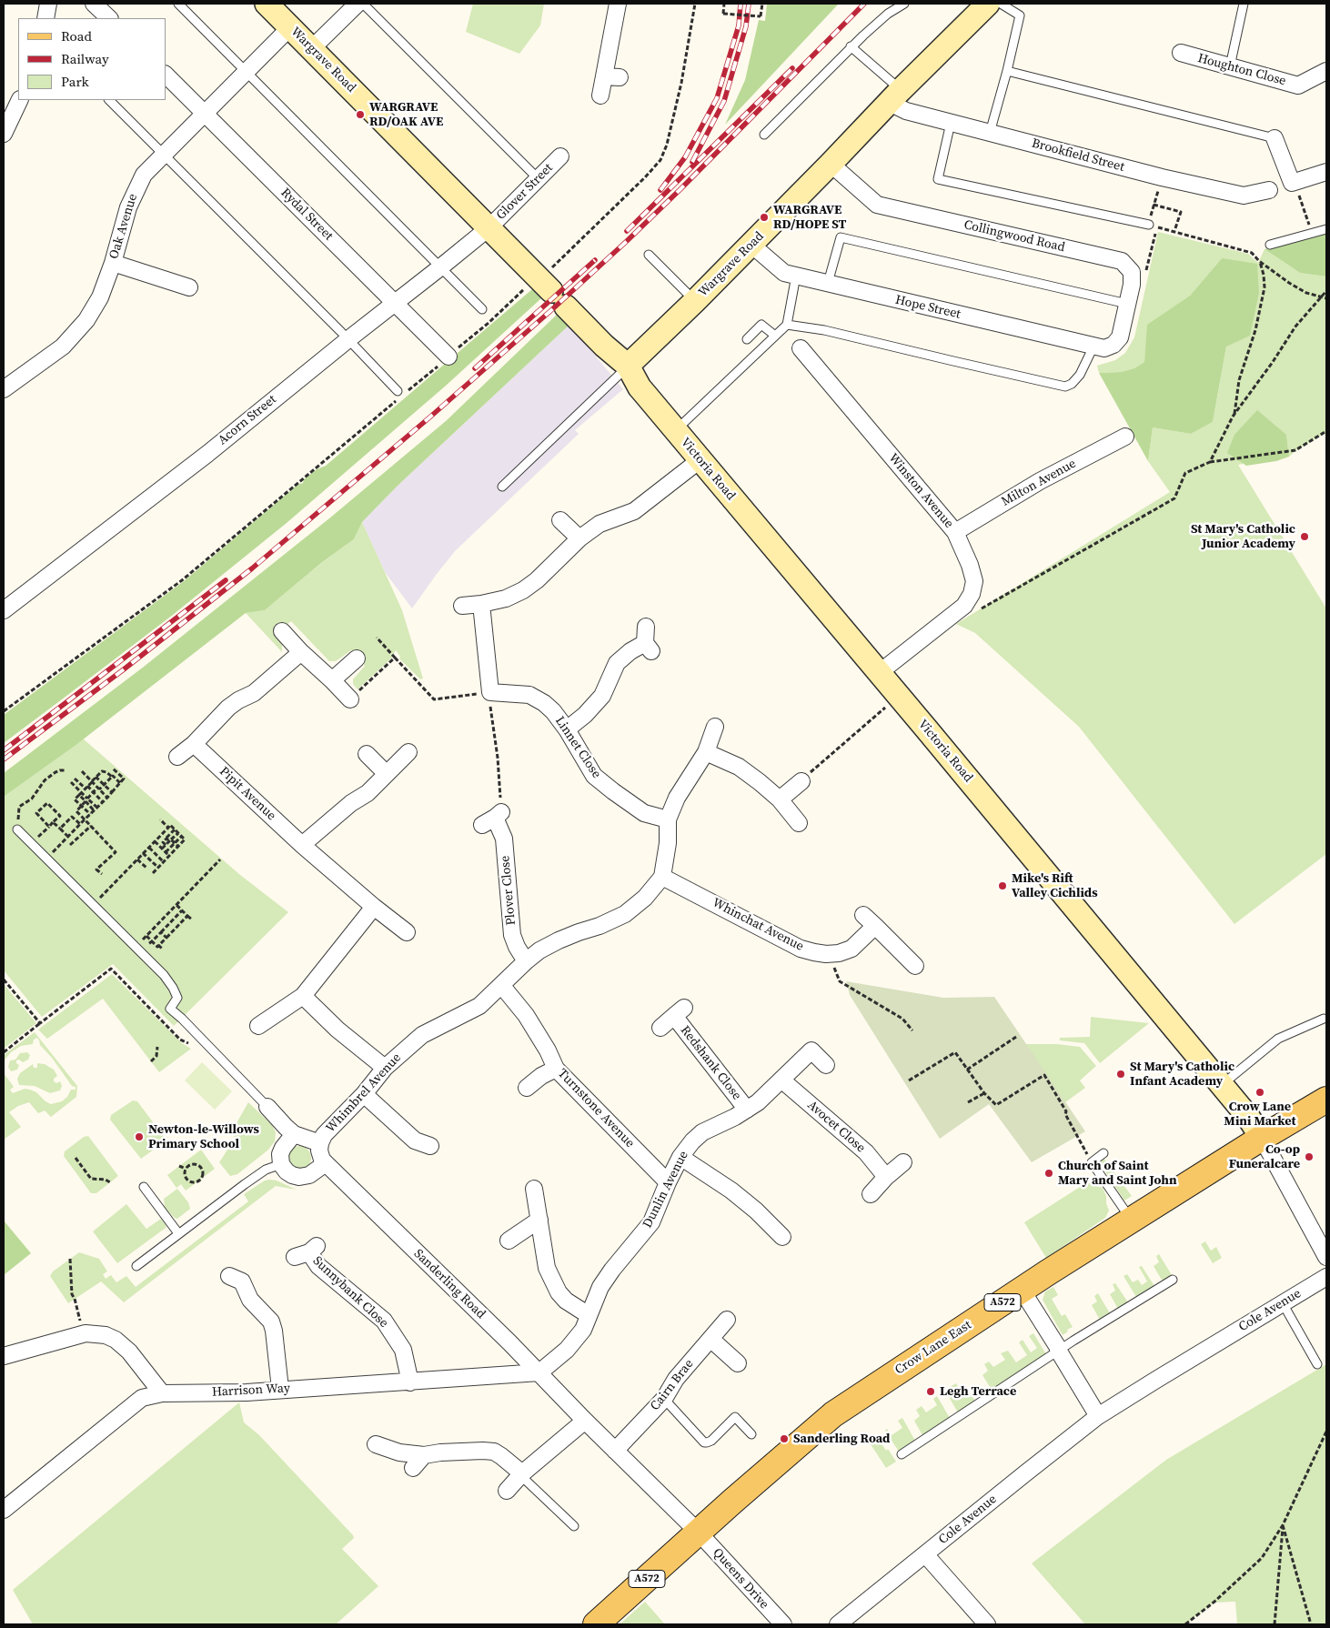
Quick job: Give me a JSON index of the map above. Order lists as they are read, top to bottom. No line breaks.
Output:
{"streets":{"main road":["A572","Crow Lane East"],"street":["Wargrave Road","Houghton Close","Brookfield Street","Glover Street","Rydal Street","Oak Avenue","Collingwood Road","Hope Street","Acorn Street","Victoria Road","Milton Avenue","Winston Avenue","Linnet Close","Pipit Avenue","Plover Close","Whinchat Avenue","Redshank Close","Whimbrel Avenue","Turnstone Avenue","Avocet Close","Dunlin Avenue","Sanderling Road","Sunnybank Close","Cole Avenue","Cairn Brae","Harrison Way","Queens Drive"]},"crossings":[["Wargrave Road","Brookfield Street"],["Wargrave Road","Glover Street"],["Wargrave Road","Oak Avenue"],["Wargrave Road","Collingwood Road"],["Wargrave Road","Hope Street"],["Wargrave Road","Acorn Street"],["Wargrave Road","Victoria Road"],["Glover Street","Acorn Street"],["Rydal Street","Oak Avenue"],["Rydal Street","Acorn Street"],["Collingwood Road","Hope Street"],["Victoria Road","Winston Avenue"],["Victoria Road","Crow Lane East"],["Milton Avenue","Winston Avenue"],["Plover Close","Whimbrel Avenue"],["Whinchat Avenue","Whimbrel Avenue"],["Redshank Close","Dunlin Avenue"],["Whimbrel Avenue","Turnstone Avenue"],["Whimbrel Avenue","Sanderling Road"],["Turnstone Avenue","Dunlin Avenue"],["Avocet Close","Dunlin Avenue"],["Dunlin Avenue","Sanderling Road"],["Dunlin Avenue","Harrison Way"],["Sanderling Road","Crow Lane East"],["Sanderling Road","Cairn Brae"],["Sanderling Road","Harrison Way"],["Sanderling Road","Queens Drive"],["Sunnybank Close","Harrison Way"],["Crow Lane East","Queens Drive"]],"places":["WARGRAVE RD/OAK AVE","WARGRAVE RD/HOPE ST","St Mary's Catholic Junior Academy","Mike's Rift Valley Cichlids","St Mary's Catholic Infant Academy","Crow Lane Mini Market","Newton-le-Willows Primary School","Co-op Funeralcare","Church of Saint Mary and Saint John","Legh Terrace","Sanderling Road"],"legend":["Road","Railway","Park"]}
